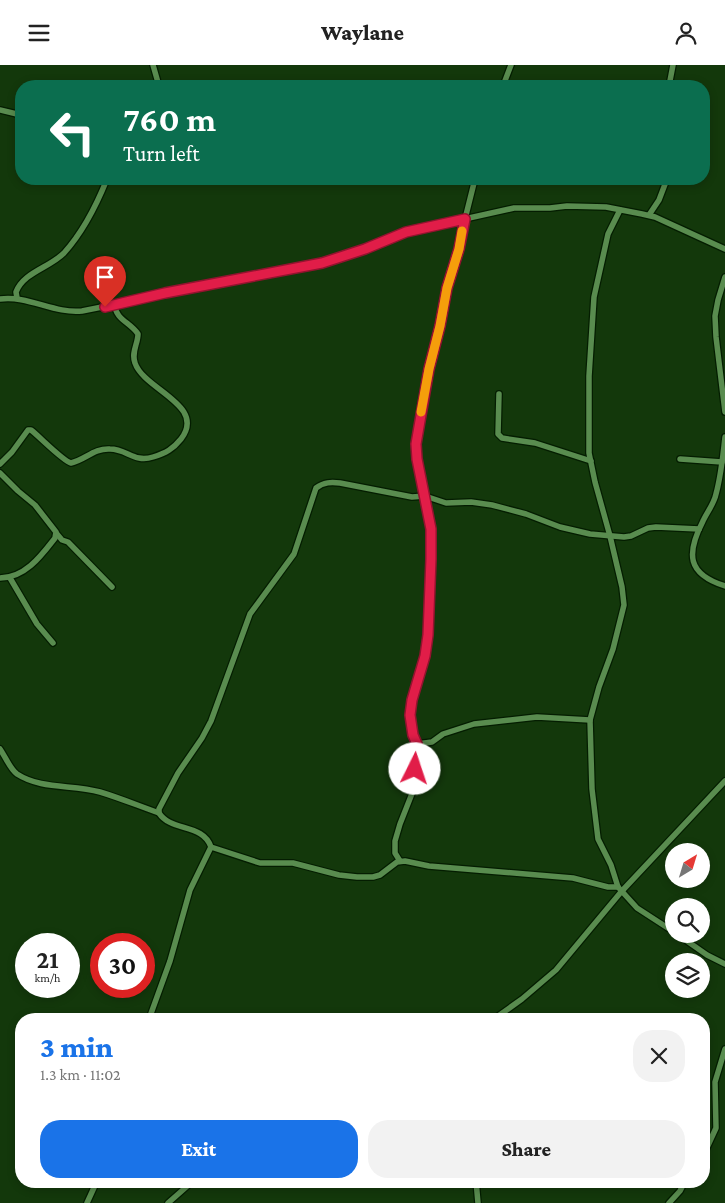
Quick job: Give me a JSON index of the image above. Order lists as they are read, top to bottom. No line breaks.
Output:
{"north":"top right","page":{"header":"Waylane","turn":["760 m","Turn left"],"speed":"21 km/h","limit":"30","heading":["3 min","1.3 km · 11:02"],"buttons":["Exit","Share"]}}
